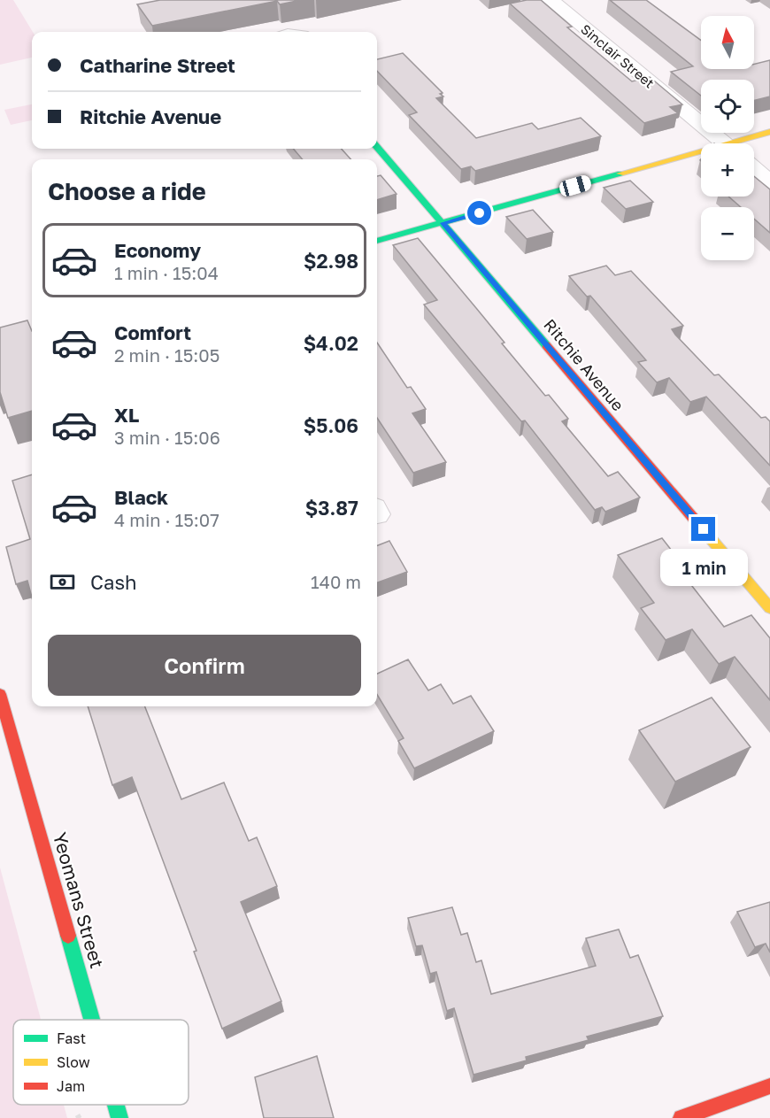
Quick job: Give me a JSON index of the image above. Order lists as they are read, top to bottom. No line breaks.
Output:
{"streets":{"street":["Sinclair Street","Ritchie Avenue","Yeomans Street"]},"legend":["Fast","Slow","Jam"],"north":"top","page":{"map_buttons":["+","−"],"banner":["Catharine Street","Ritchie Avenue"],"heading":"Choose a ride","list":[{"name":"Economy","note":"1 min · 15:04","value":"$2.98"},{"name":"Comfort","note":"2 min · 15:05","value":"$4.02"},{"name":"XL","note":"3 min · 15:06","value":"$5.06"},{"name":"Black","note":"4 min · 15:07","value":"$3.87"}],"bubble":"1 min","pay":["Cash","140 m"],"buttons":"Confirm"}}
